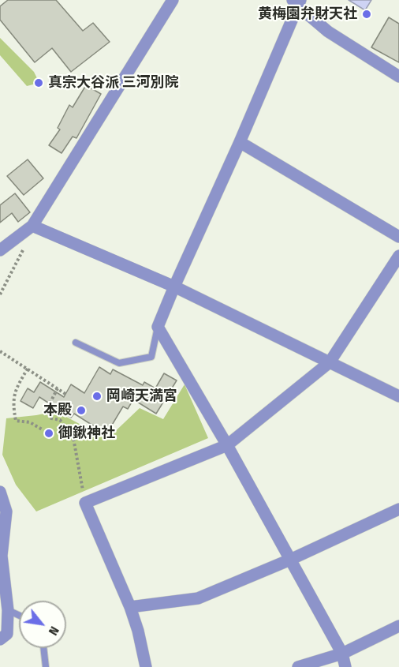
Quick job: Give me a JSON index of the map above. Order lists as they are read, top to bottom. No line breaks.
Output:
{"places":["黄梅園弁財天社","真宗大谷派 三河別院","岡崎天満宮","本殿","御鍬神社"],"north":"bottom right"}
